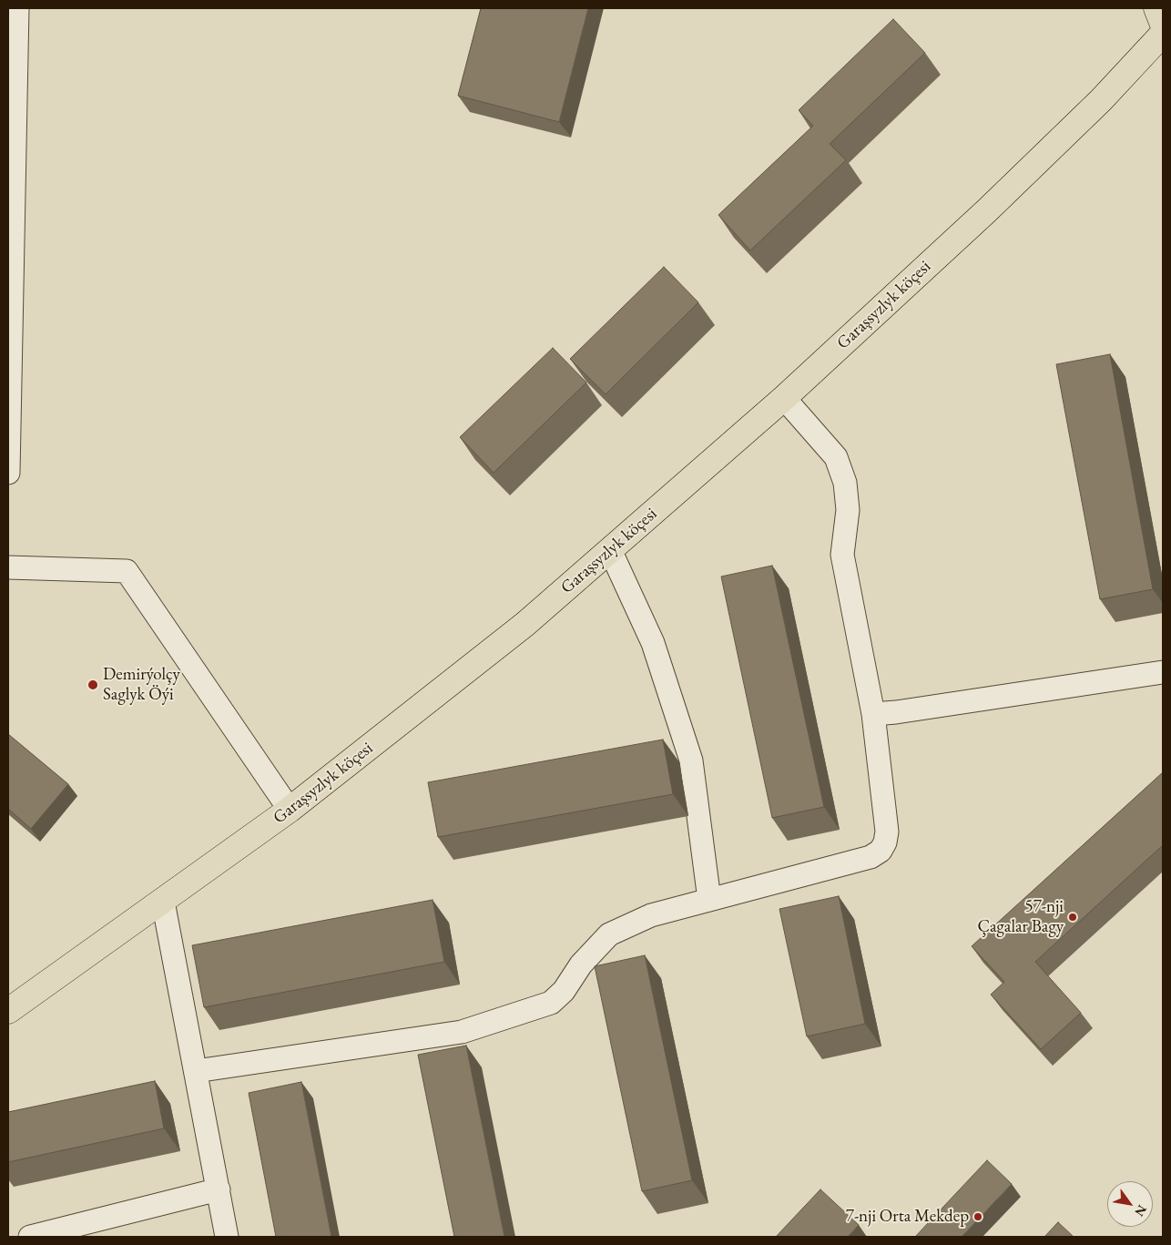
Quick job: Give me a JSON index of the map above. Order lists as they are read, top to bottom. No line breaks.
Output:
{"streets":{"main road":["Garaşsyzlyk köçesi"]},"places":["Demirýolçy Saglyk Öýi","57-nji Çagalar Bagy","7-nji Orta Mekdep"],"north":"bottom right"}
